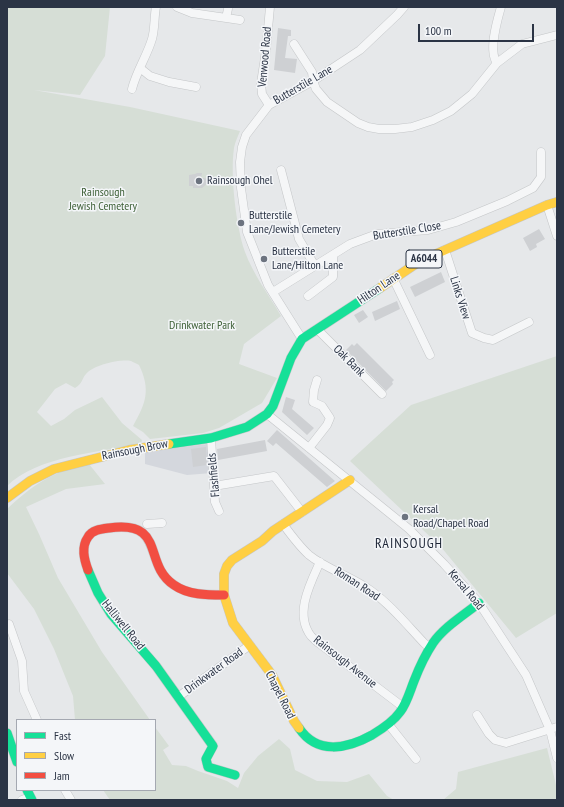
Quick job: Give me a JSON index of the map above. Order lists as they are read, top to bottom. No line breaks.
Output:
{"streets":{"street":["Venwood Road","Butterstile Lane","Butterstile Close","A6044","Hilton Lane","Links View","Oak Bank","Rainsough Brow","Flashfields","Roman Road","Kersal Road","Halliwell Road","Rainsough Avenue","Drinkwater Road","Chapel Road"]},"crossings":[["Venwood Road","Butterstile Lane"],["Butterstile Lane","Butterstile Close"],["Butterstile Lane","Hilton Lane"],["Hilton Lane","Links View"],["Hilton Lane","Oak Bank"],["Hilton Lane","Rainsough Brow"],["Hilton Lane","Kersal Road"],["Rainsough Brow","Flashfields"],["Rainsough Brow","Kersal Road"],["Roman Road","Rainsough Avenue"],["Roman Road","Chapel Road"],["Kersal Road","Chapel Road"],["Halliwell Road","Drinkwater Road"],["Halliwell Road","Chapel Road"],["Rainsough Avenue","Chapel Road"],["Drinkwater Road","Chapel Road"]],"districts":["RAINSOUGH"],"parks":["Rainsough Jewish Cemetery","Drinkwater Park"],"places":["Rainsough Ohel","Butterstile Lane/Jewish Cemetery","Butterstile Lane/Hilton Lane","Kersal Road/Chapel Road"],"legend":["Fast","Slow","Jam"],"scale_bar":"100 m"}
